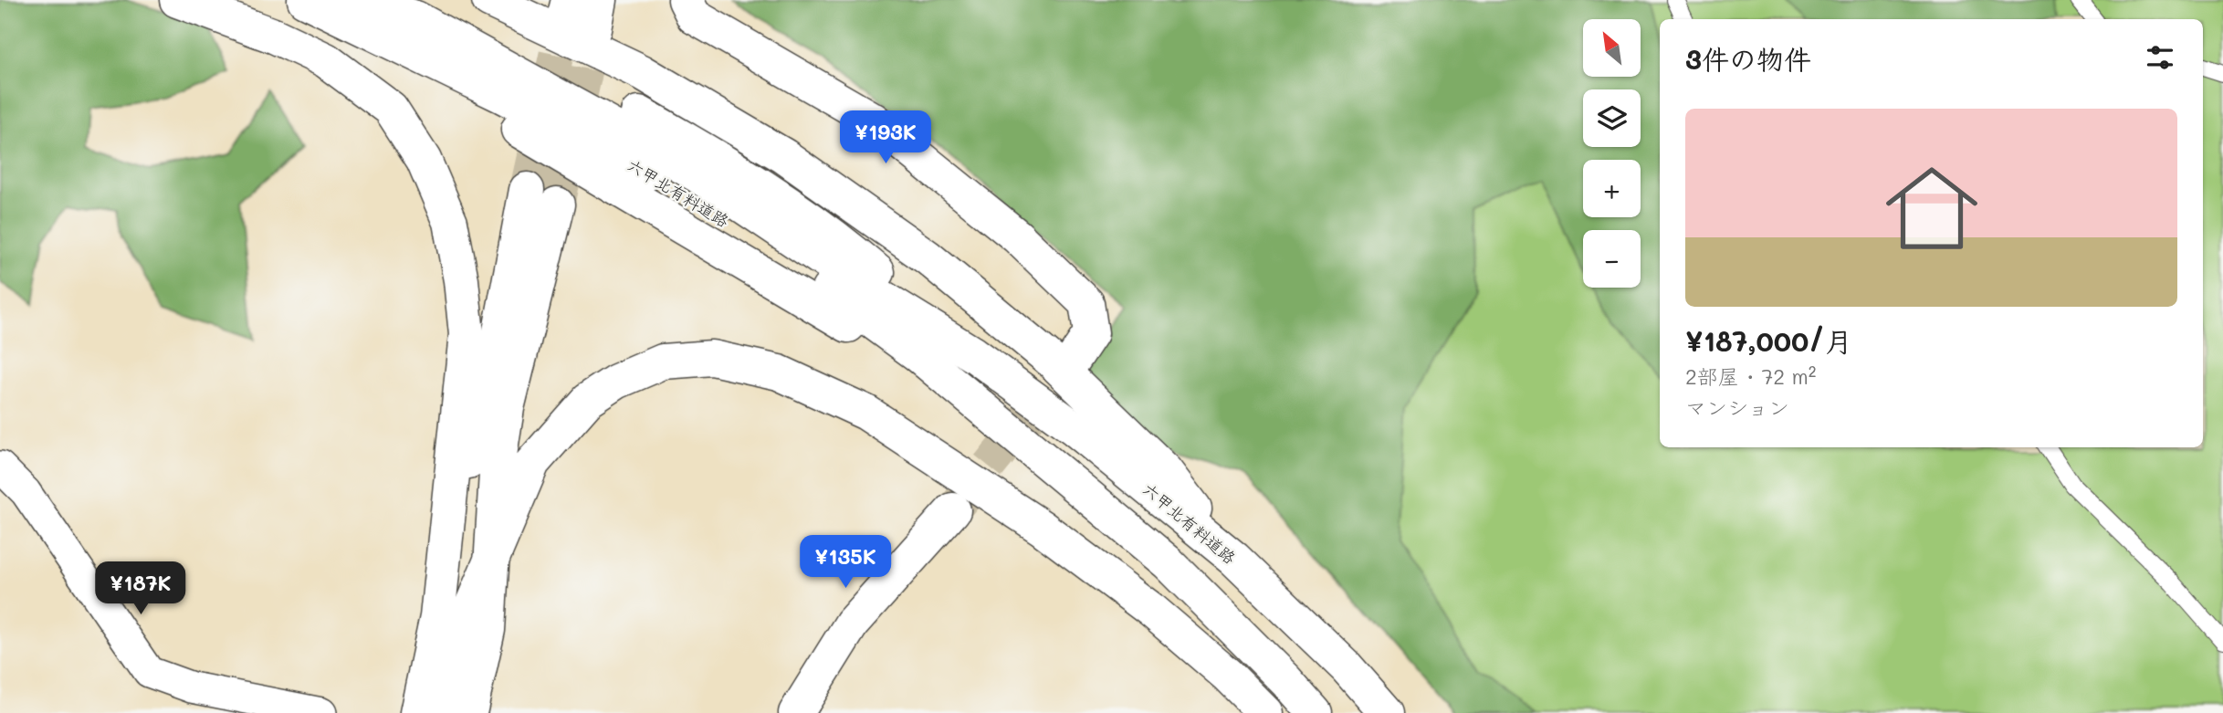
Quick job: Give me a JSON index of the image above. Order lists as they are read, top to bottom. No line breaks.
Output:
{"streets":{"main road":["六甲北有料道路"]},"north":"top left","page":{"map_buttons":["+","−"],"heading":"3件の物件","list":[{"name":"¥187,000/月","note":"2部屋 · 72 m² · マンション"}],"price":["¥193K","¥135K","¥187K"]}}
